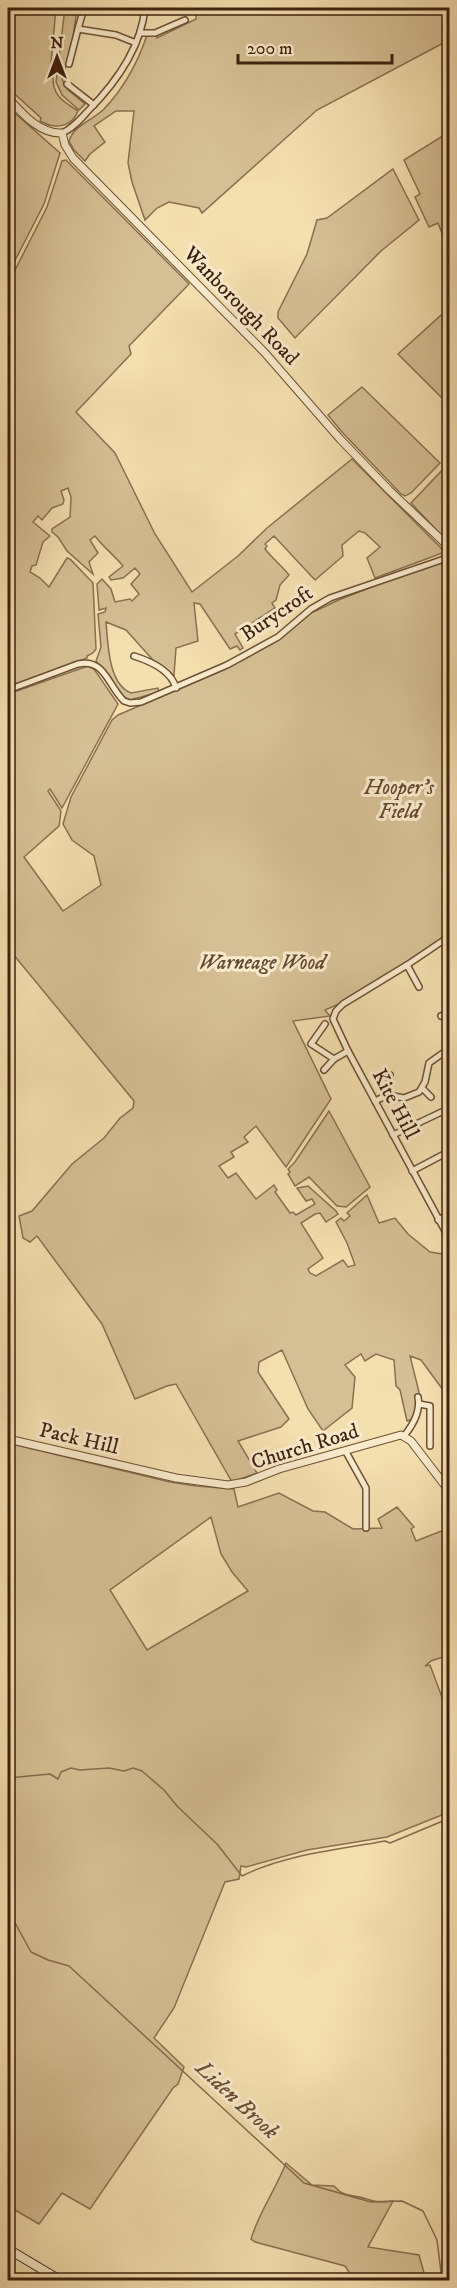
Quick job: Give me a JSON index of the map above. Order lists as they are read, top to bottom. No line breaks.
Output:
{"streets":{"street":["Wanborough Road","Burycroft","Kite Hill","Pack Hill","Church Road"]},"crossings":[["Pack Hill","Church Road"]],"water":["Liden Brook"],"parks":["Hooper's Field","Warneage Wood"],"scale_bar":"200 m","north":"top"}
